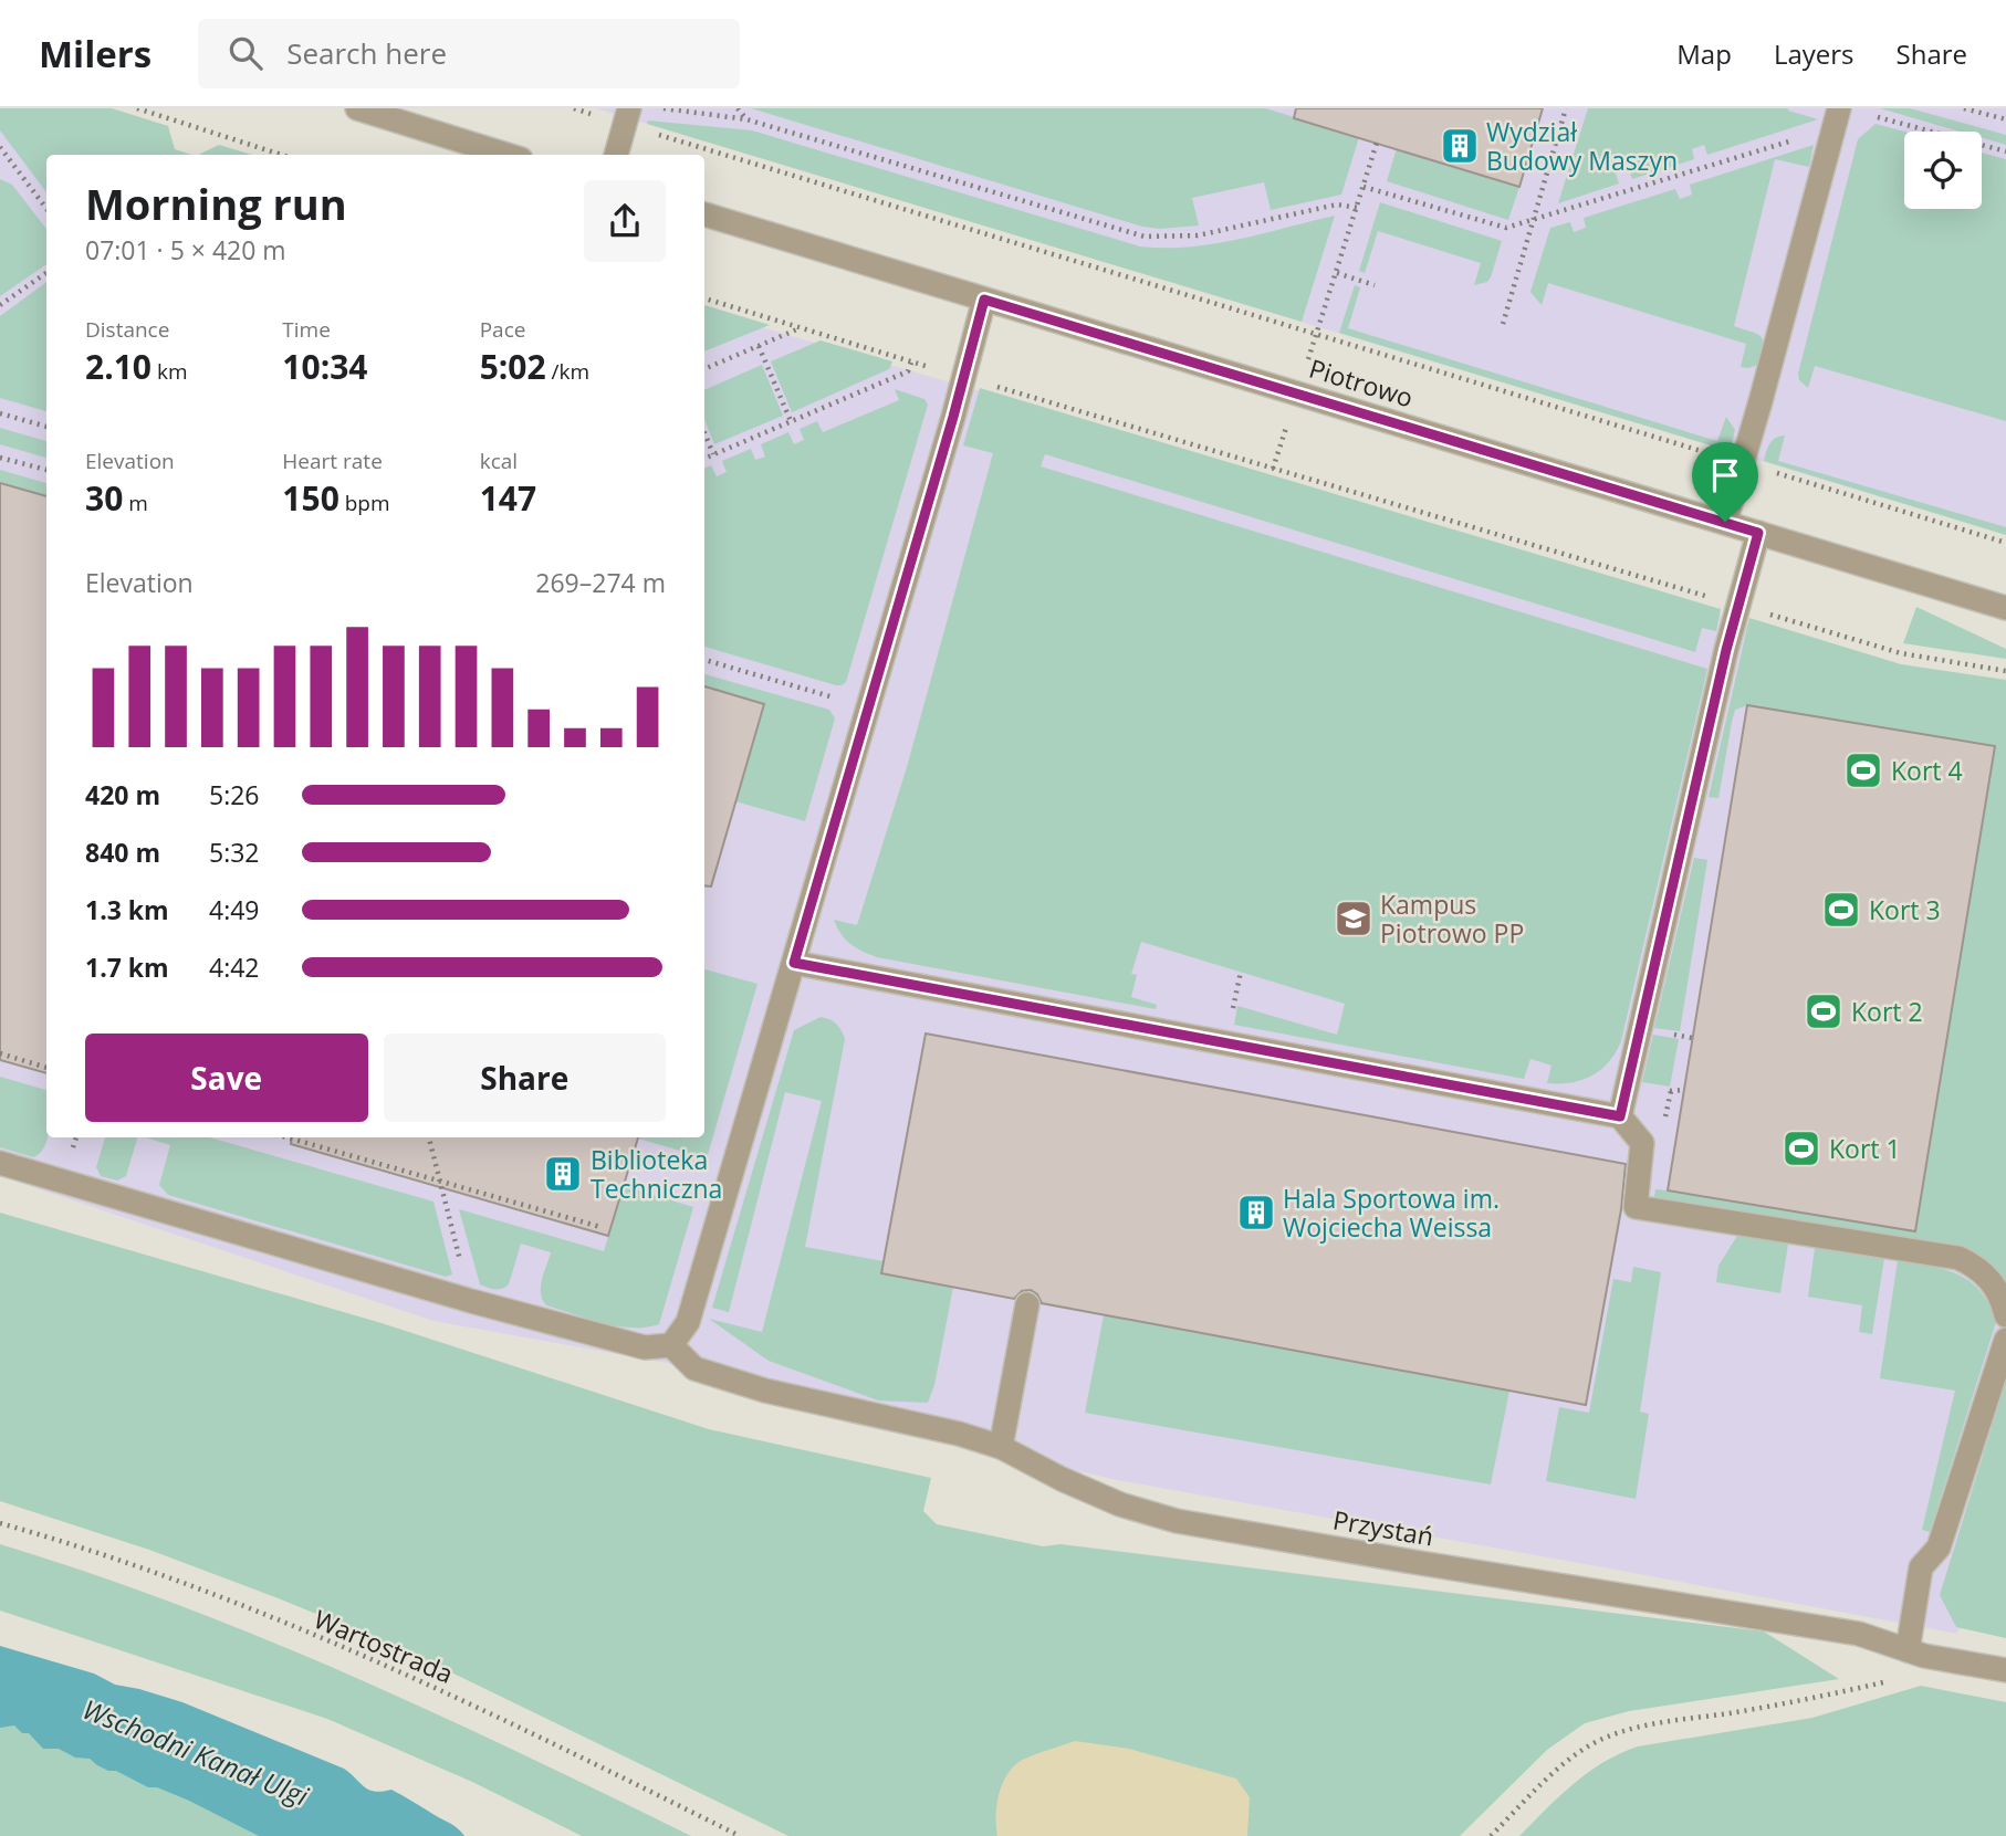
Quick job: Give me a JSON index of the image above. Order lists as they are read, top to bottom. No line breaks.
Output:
{"streets":{"street":["Piotrowo","Przystań"],"path":["Wartostrada"]},"water":["Wschodni Kanał Ulgi"],"places":{"building":["Wydział Budowy Maszyn","Biblioteka Techniczna","Hala Sportowa im. Wojciecha Weissa"],"sports":["Kort 4","Kort 3","Kort 2","Kort 1"],"school or university":["Kampus Piotrowo PP"]},"page":{"header":"Milers","search":"Search here","nav":["Map","Layers","Share"],"heading":["Morning run","07:01 · 5 × 420 m"],"stats":[["Distance","2.10 km"],["Time","10:34"],["Pace","5:02 /km"],["Elevation","30 m"],["Heart rate","150 bpm"],["kcal","147"]],"chart":["Elevation","269–274 m"],"list":[{"name":"420 m","note":"5:26"},{"name":"840 m","note":"5:32"},{"name":"1.3 km","note":"4:49"},{"name":"1.7 km","note":"4:42"}],"buttons":["Save","Share"]}}
